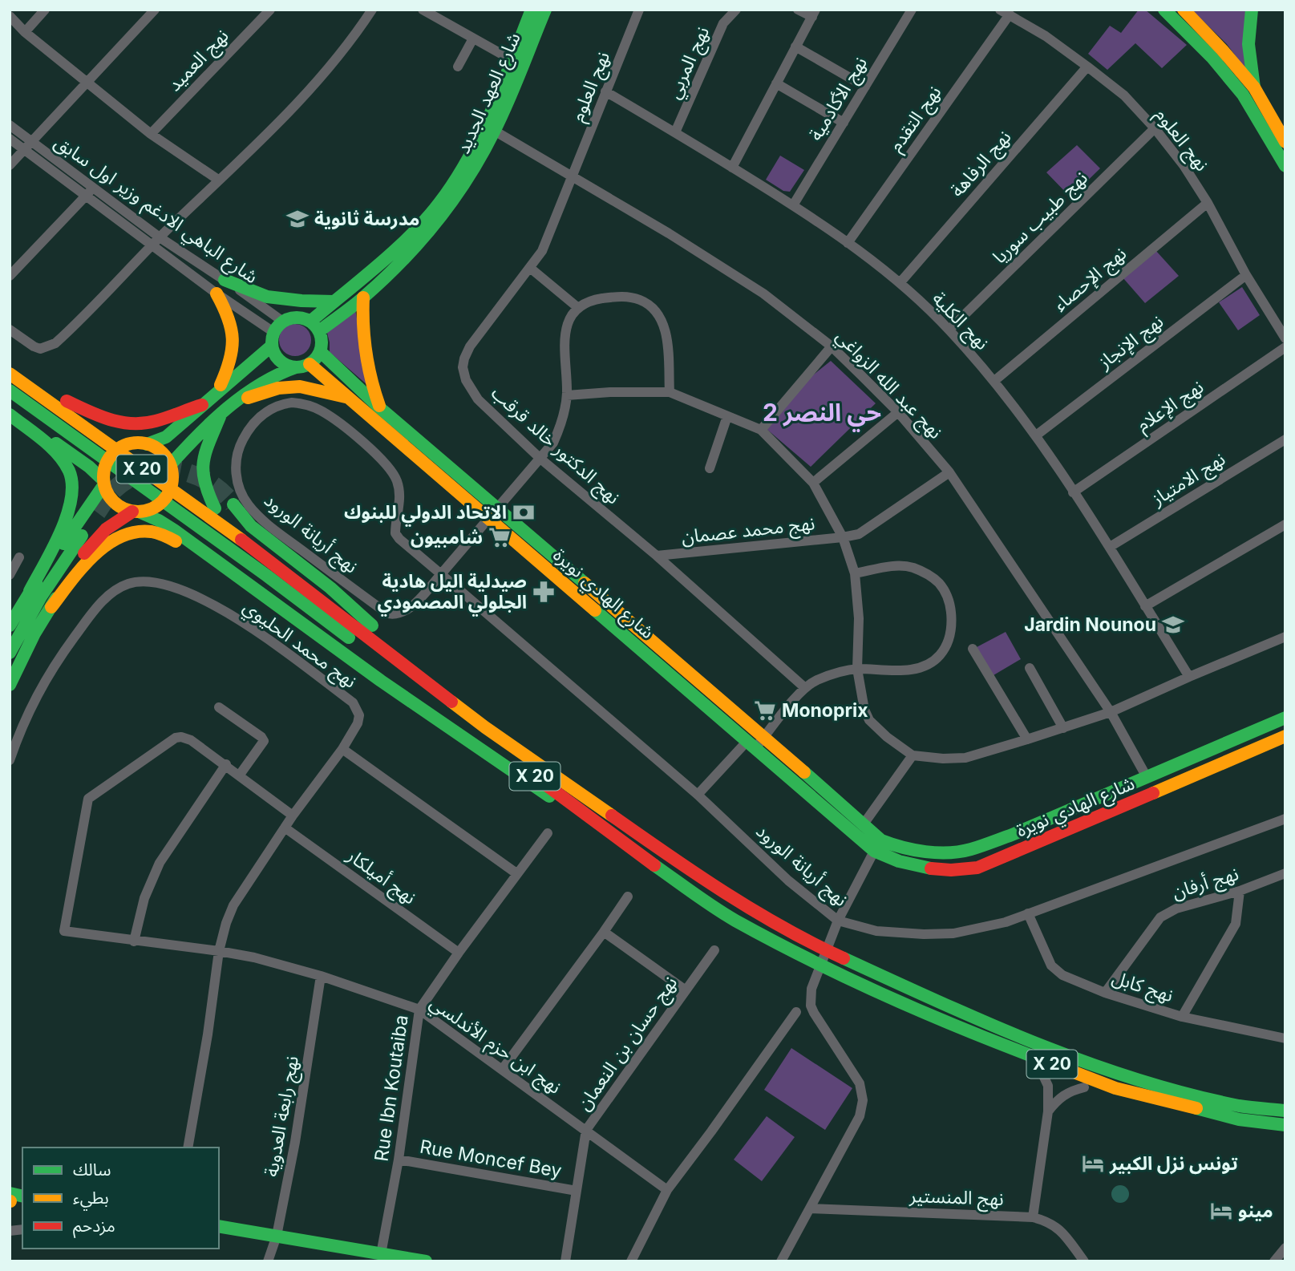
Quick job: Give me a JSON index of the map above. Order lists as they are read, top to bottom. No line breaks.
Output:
{"streets":{"main road":["شارع العهد الجديد","X 20","شارع الهادي نويرة"],"street":["نهج العميد","نهج المربي","نهج العلوم","نهج الأكادمية","نهج التقدم","نهج الرفاهة","شارع الباهي الادغم وزير اول سابق","نهج طبيب سوريا","نهج الإحصاء","نهج الكلية","نهج الإنجاز","نهج عبد الله الزواغي","نهج الإعلام","نهج الدكتور خالد قرقب","نهج الامتياز","نهج محمد عصمان","نهج أريانة الورود","نهج محمد الحليوي","نهج أميلكار","نهج أرفان","نهج كابل","نهج حسان بن النعمان","نهج ابن حزم الأندلسي","Rue Ibn Koutaiba","نهج رابعة العدوية","Rue Moncef Bey","نهج المنستير"]},"crossings":[["نهج المربي","نهج الكلية"],["نهج العلوم","نهج التقدم"],["نهج العلوم","نهج الرفاهة"],["نهج العلوم","نهج طبيب سوريا"],["نهج العلوم","نهج الإحصاء"],["نهج العلوم","نهج الكلية"],["نهج العلوم","نهج الإنجاز"],["نهج العلوم","نهج عبد الله الزواغي"],["نهج العلوم","نهج الدكتور خالد قرقب"],["شارع العهد الجديد","شارع الباهي الادغم وزير اول سابق"],["شارع العهد الجديد","نهج عبد الله الزواغي"],["شارع العهد الجديد","شارع الهادي نويرة"],["نهج الأكادمية","نهج الكلية"],["نهج التقدم","نهج الكلية"],["نهج الرفاهة","نهج الكلية"],["شارع الباهي الادغم وزير اول سابق","شارع الهادي نويرة"],["نهج طبيب سوريا","نهج الكلية"],["نهج الإحصاء","نهج الكلية"],["نهج الكلية","نهج الإنجاز"],["نهج الكلية","نهج الإعلام"],["نهج الكلية","نهج الامتياز"],["نهج عبد الله الزواغي","نهج الدكتور خالد قرقب"],["نهج عبد الله الزواغي","نهج محمد عصمان"],["نهج عبد الله الزواغي","شارع الهادي نويرة"],["نهج الدكتور خالد قرقب","نهج محمد عصمان"],["نهج الدكتور خالد قرقب","نهج أريانة الورود"],["نهج أريانة الورود","شارع الهادي نويرة"],["نهج أريانة الورود","نهج كابل"],["نهج محمد الحليوي","نهج أميلكار"],["نهج محمد الحليوي","نهج ابن حزم الأندلسي"],["نهج أميلكار","Rue Ibn Koutaiba"],["نهج أرفان","نهج كابل"],["نهج حسان بن النعمان","نهج ابن حزم الأندلسي"],["نهج حسان بن النعمان","Rue Moncef Bey"],["نهج ابن حزم الأندلسي","Rue Ibn Koutaiba"],["نهج ابن حزم الأندلسي","نهج رابعة العدوية"],["Rue Ibn Koutaiba","Rue Moncef Bey"]],"districts":["حي النصر 2"],"places":{"school or university":["مدرسة ثانوية","Jardin Nounou"],"bank":["الاتحاد الدولي للبنوك"],"supermarket":["شامبيون","Monoprix"],"pharmacy":["صيدلية اليل هادية الجلولي المصمودي"],"hotel":["تونس نزل الكبير","مينو"]},"legend":["سالك","بطيء","مزدحم"]}
